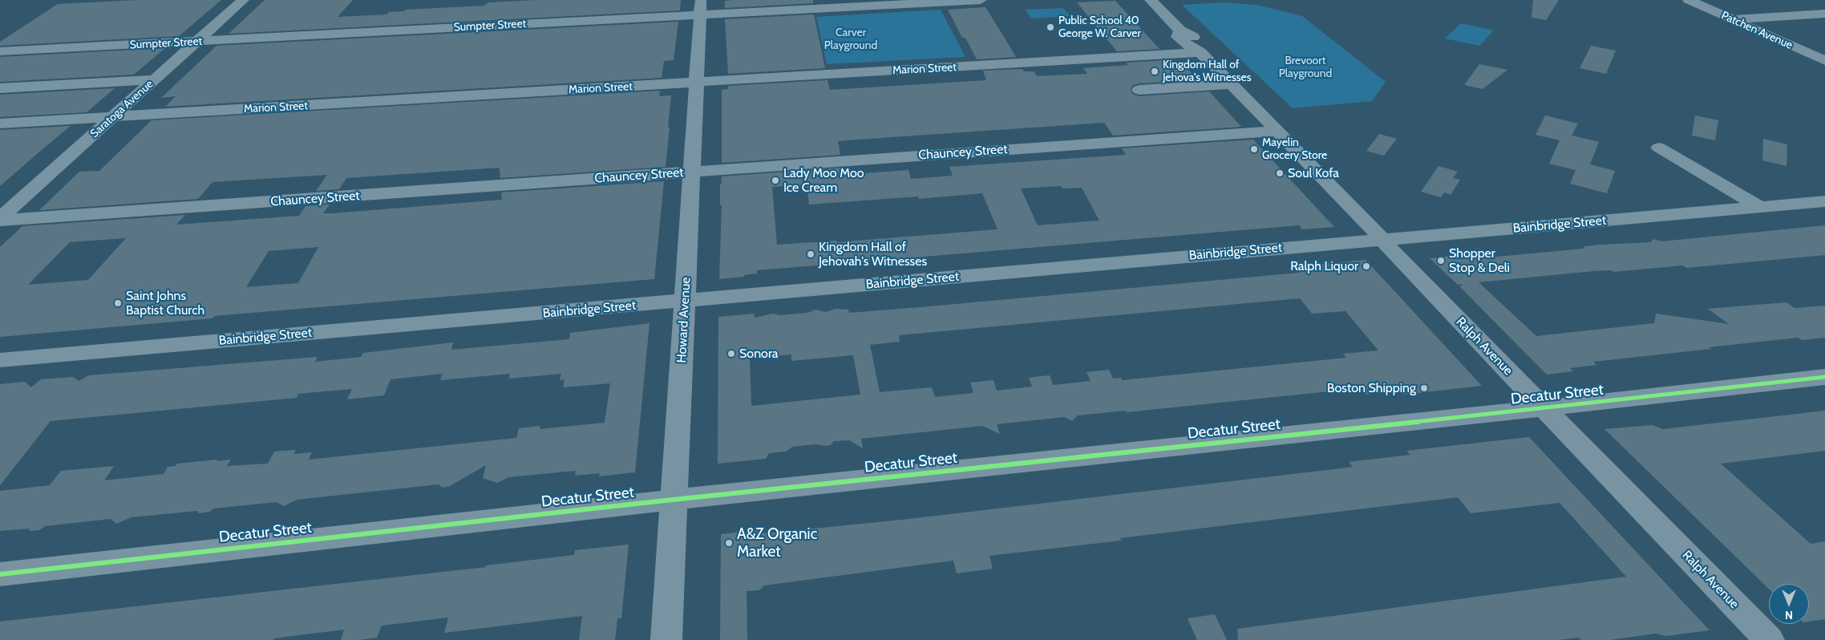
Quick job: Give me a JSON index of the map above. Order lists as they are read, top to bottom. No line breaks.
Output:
{"streets":{"street":["Sumpter Street","Patchen Avenue","Marion Street","Saratoga Avenue","Chauncey Street","Bainbridge Street","Howard Avenue","Ralph Avenue","Decatur Street"]},"crossings":[["Sumpter Street","Saratoga Avenue"],["Sumpter Street","Howard Avenue"],["Marion Street","Saratoga Avenue"],["Marion Street","Howard Avenue"],["Marion Street","Ralph Avenue"],["Saratoga Avenue","Chauncey Street"],["Chauncey Street","Howard Avenue"],["Chauncey Street","Ralph Avenue"],["Bainbridge Street","Howard Avenue"],["Bainbridge Street","Ralph Avenue"],["Howard Avenue","Decatur Street"],["Ralph Avenue","Decatur Street"]],"parks":["Carver Playground","Brevoort Playground"],"places":["Public School 40 George W. Carver","Kingdom Hall of Jehova's Witnesses","Mayelin Grocery Store","Soul Kofa","Lady Moo Moo Ice Cream","Kingdom Hall of Jehovah's Witnesses","Shopper Stop & Deli","Ralph Liquor","Saint Johns Baptist Church","Sonora","Boston Shipping","A&Z Organic Market"],"north":"bottom"}
